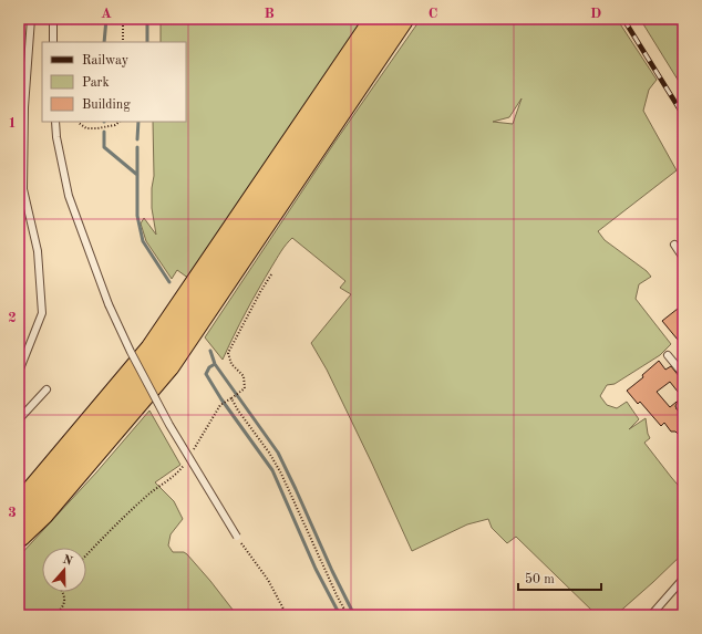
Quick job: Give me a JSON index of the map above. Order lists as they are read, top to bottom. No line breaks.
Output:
{"legend":["Railway","Park","Building"],"scale_bar":"50 m","north":"top","grid":{"columns":["A","B","C","D"],"rows":["1","2","3"]}}
